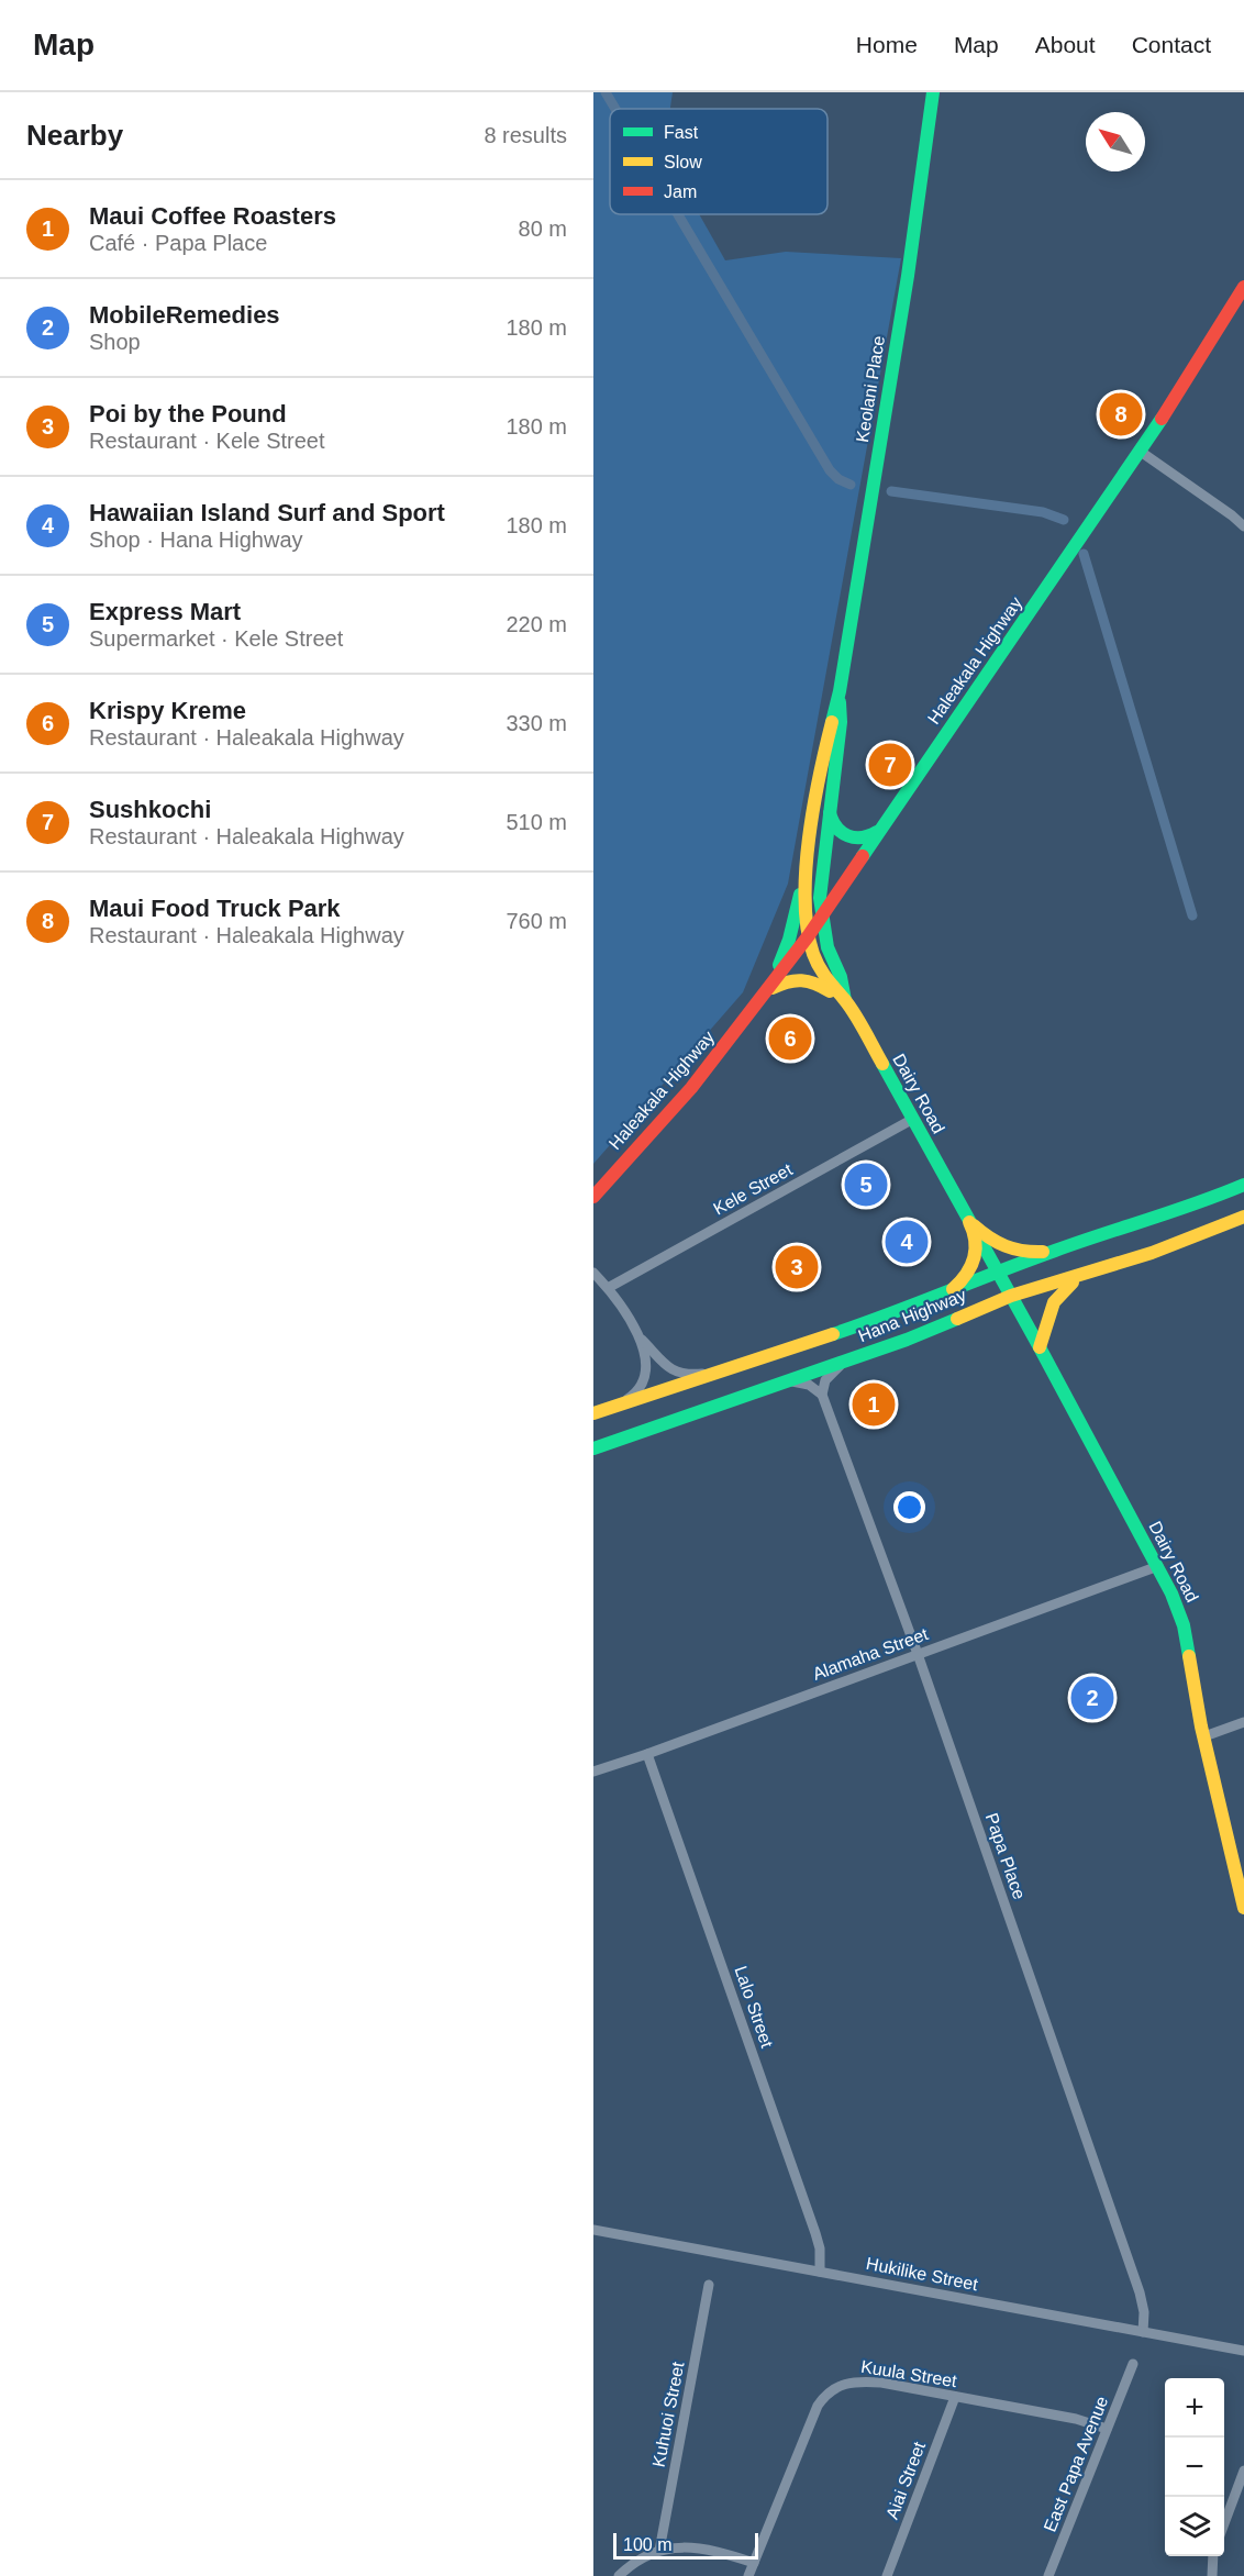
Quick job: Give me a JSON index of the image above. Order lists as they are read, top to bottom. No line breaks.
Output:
{"streets":{"street":["Keolani Place","Haleakala Highway","Dairy Road","Kele Street","Hana Highway","Alamaha Street","Papa Place","Lalo Street","Hukilike Street","Kuula Street","Kuhuoi Street","East Papa Avenue","Aiai Street"]},"crossings":[["Keolani Place","Haleakala Highway"],["Keolani Place","Dairy Road"],["Haleakala Highway","Dairy Road"],["Dairy Road","Kele Street"],["Dairy Road","Hana Highway"],["Dairy Road","Alamaha Street"],["Alamaha Street","Papa Place"],["Alamaha Street","Lalo Street"],["Papa Place","Hukilike Street"],["Lalo Street","Hukilike Street"],["Kuula Street","East Papa Avenue"],["Kuula Street","Aiai Street"]],"legend":["Fast","Slow","Jam"],"scale_bar":"100 m","north":"top left","page":{"header":"Map","nav":["Home","Map","About","Contact"],"heading":["Nearby","8 results"],"list":[{"mark":"1","name":"Maui Coffee Roasters","note":"Café · Papa Place","value":"80 m"},{"mark":"2","name":"MobileRemedies","note":"Shop","value":"180 m"},{"mark":"3","name":"Poi by the Pound","note":"Restaurant · Kele Street","value":"180 m"},{"mark":"4","name":"Hawaiian Island Surf and Sport","note":"Shop · Hana Highway","value":"180 m"},{"mark":"5","name":"Express Mart","note":"Supermarket · Kele Street","value":"220 m"},{"mark":"6","name":"Krispy Kreme","note":"Restaurant · Haleakala Highway","value":"330 m"},{"mark":"7","name":"Sushkochi","note":"Restaurant · Haleakala Highway","value":"510 m"},{"mark":"8","name":"Maui Food Truck Park","note":"Restaurant · Haleakala Highway","value":"760 m"}],"pins":["8","7","6","5","4","3","1","2"],"map_buttons":["+","−"],"scale":"100 m"}}
